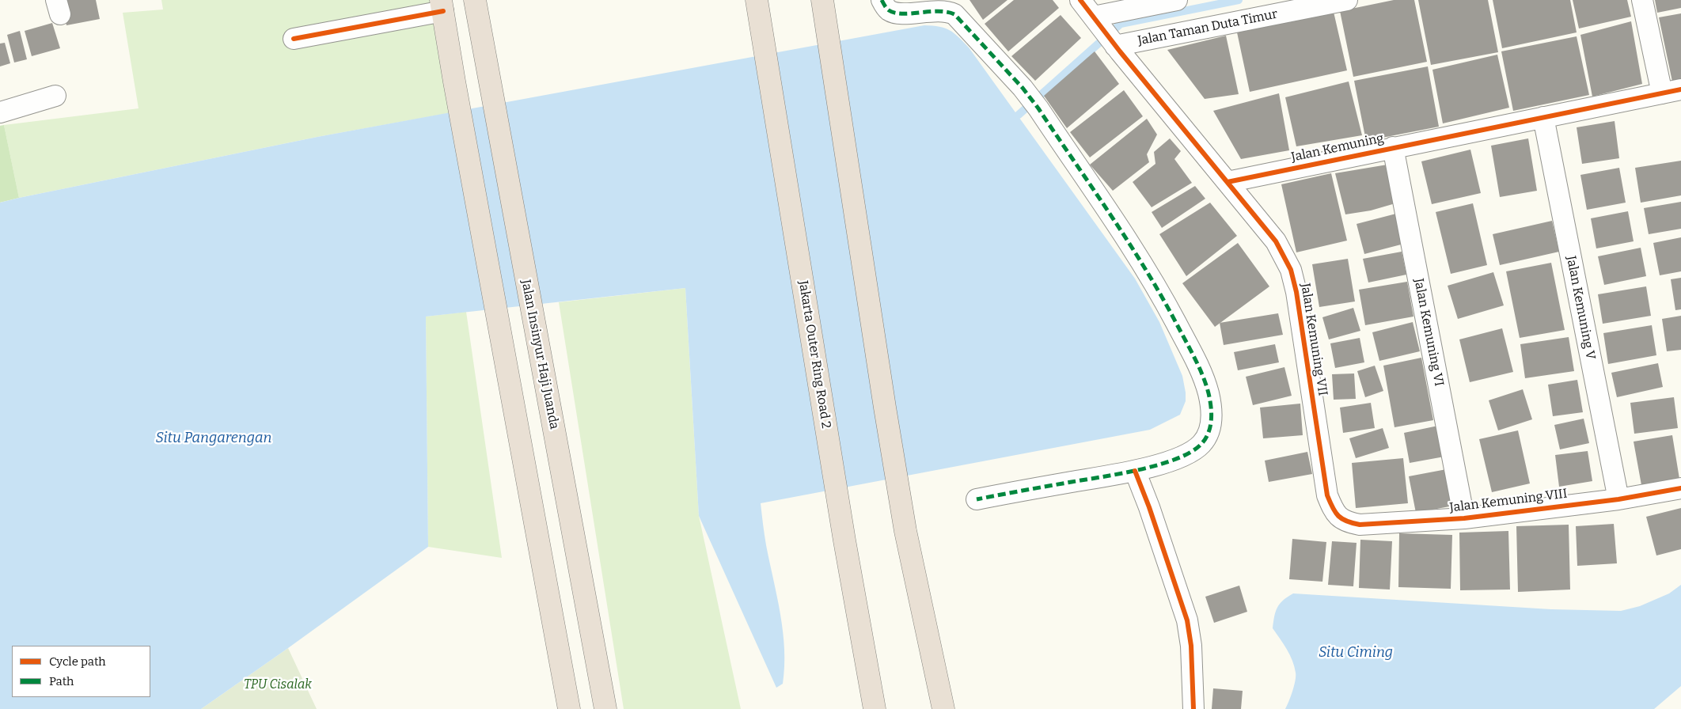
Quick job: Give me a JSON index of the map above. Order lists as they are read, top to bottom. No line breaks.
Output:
{"streets":{"highway":["Jalan Insinyur Haji Juanda","Jakarta Outer Ring Road 2"],"street":["Jalan Taman Duta Timur","Jalan Kemuning","Jalan Kemuning V","Jalan Kemuning VI","Jalan Kemuning VII","Jalan Kemuning VIII"]},"crossings":[["Jalan Kemuning","Jalan Kemuning V"],["Jalan Kemuning","Jalan Kemuning VI"],["Jalan Kemuning","Jalan Kemuning VII"],["Jalan Kemuning V","Jalan Kemuning VIII"],["Jalan Kemuning VI","Jalan Kemuning VIII"],["Jalan Kemuning VII","Jalan Kemuning VIII"]],"water":["Situ Pangarengan","Situ Ciming"],"parks":["TPU Cisalak"],"legend":["Cycle path","Path"]}
